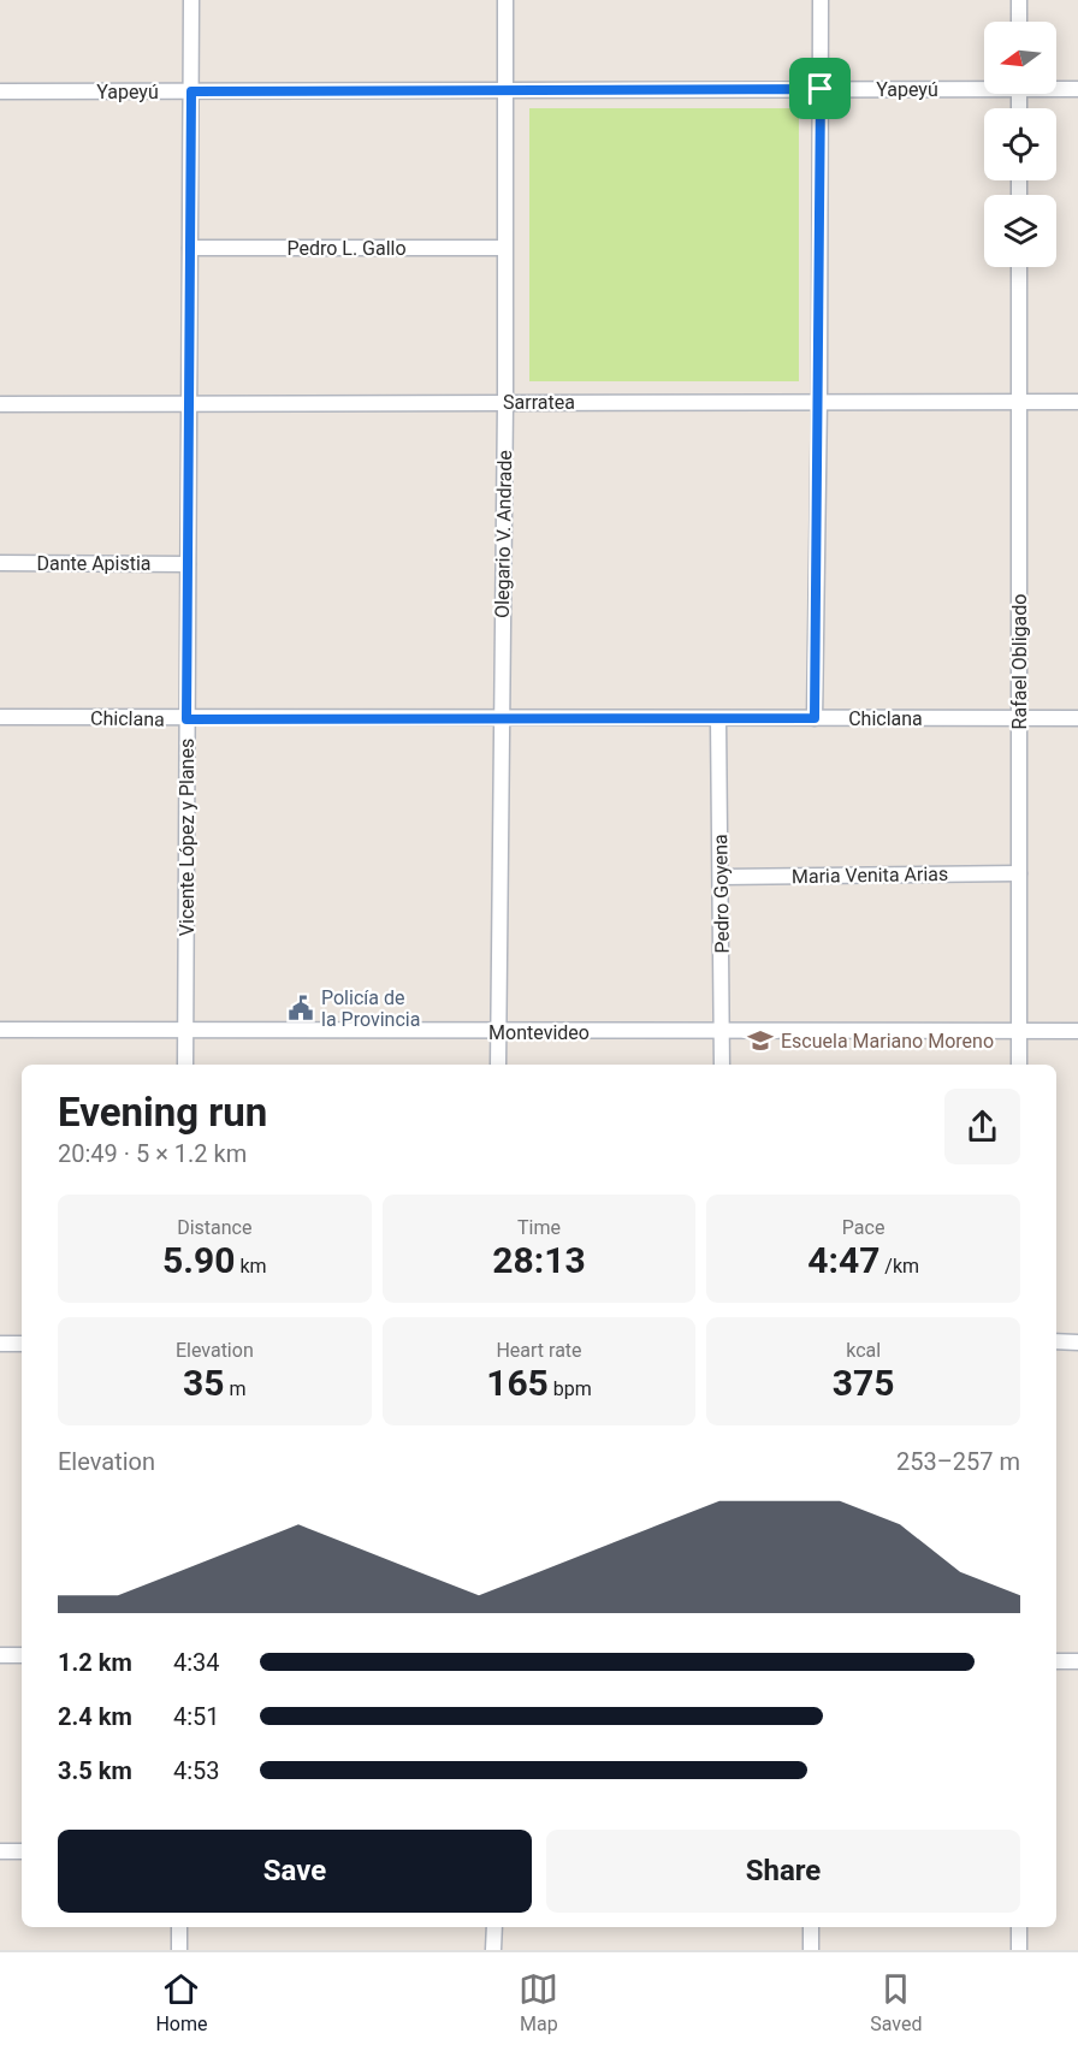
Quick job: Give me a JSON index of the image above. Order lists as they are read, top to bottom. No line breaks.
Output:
{"streets":{"street":["Yapeyú","Pedro L. Gallo","Sarratea","Olegario V. Andrade","Dante Apistia","Rafael Obligado","Chiclana","Vicente López y Planes","Maria Venita Arias","Pedro Goyena","Montevideo"]},"crossings":[["Yapeyú","Olegario V. Andrade"],["Yapeyú","Vicente López y Planes"],["Pedro L. Gallo","Olegario V. Andrade"],["Pedro L. Gallo","Vicente López y Planes"],["Sarratea","Olegario V. Andrade"],["Sarratea","Rafael Obligado"],["Sarratea","Vicente López y Planes"],["Olegario V. Andrade","Chiclana"],["Olegario V. Andrade","Montevideo"],["Dante Apistia","Vicente López y Planes"],["Rafael Obligado","Chiclana"],["Rafael Obligado","Maria Venita Arias"],["Rafael Obligado","Montevideo"],["Chiclana","Vicente López y Planes"],["Chiclana","Pedro Goyena"],["Vicente López y Planes","Montevideo"],["Maria Venita Arias","Pedro Goyena"],["Pedro Goyena","Montevideo"]],"places":{"public building":["Policía de la Provincia"],"school or university":["Escuela Mariano Moreno"]},"north":"left","page":{"heading":["Evening run","20:49 · 5 × 1.2 km"],"stats":[["Distance","5.90 km"],["Time","28:13"],["Pace","4:47 /km"],["Elevation","35 m"],["Heart rate","165 bpm"],["kcal","375"]],"chart":["Elevation","253–257 m"],"list":[{"name":"1.2 km","note":"4:34"},{"name":"2.4 km","note":"4:51"},{"name":"3.5 km","note":"4:53"}],"buttons":["Save","Share"],"tabs":["Home","Map","Saved"]}}
